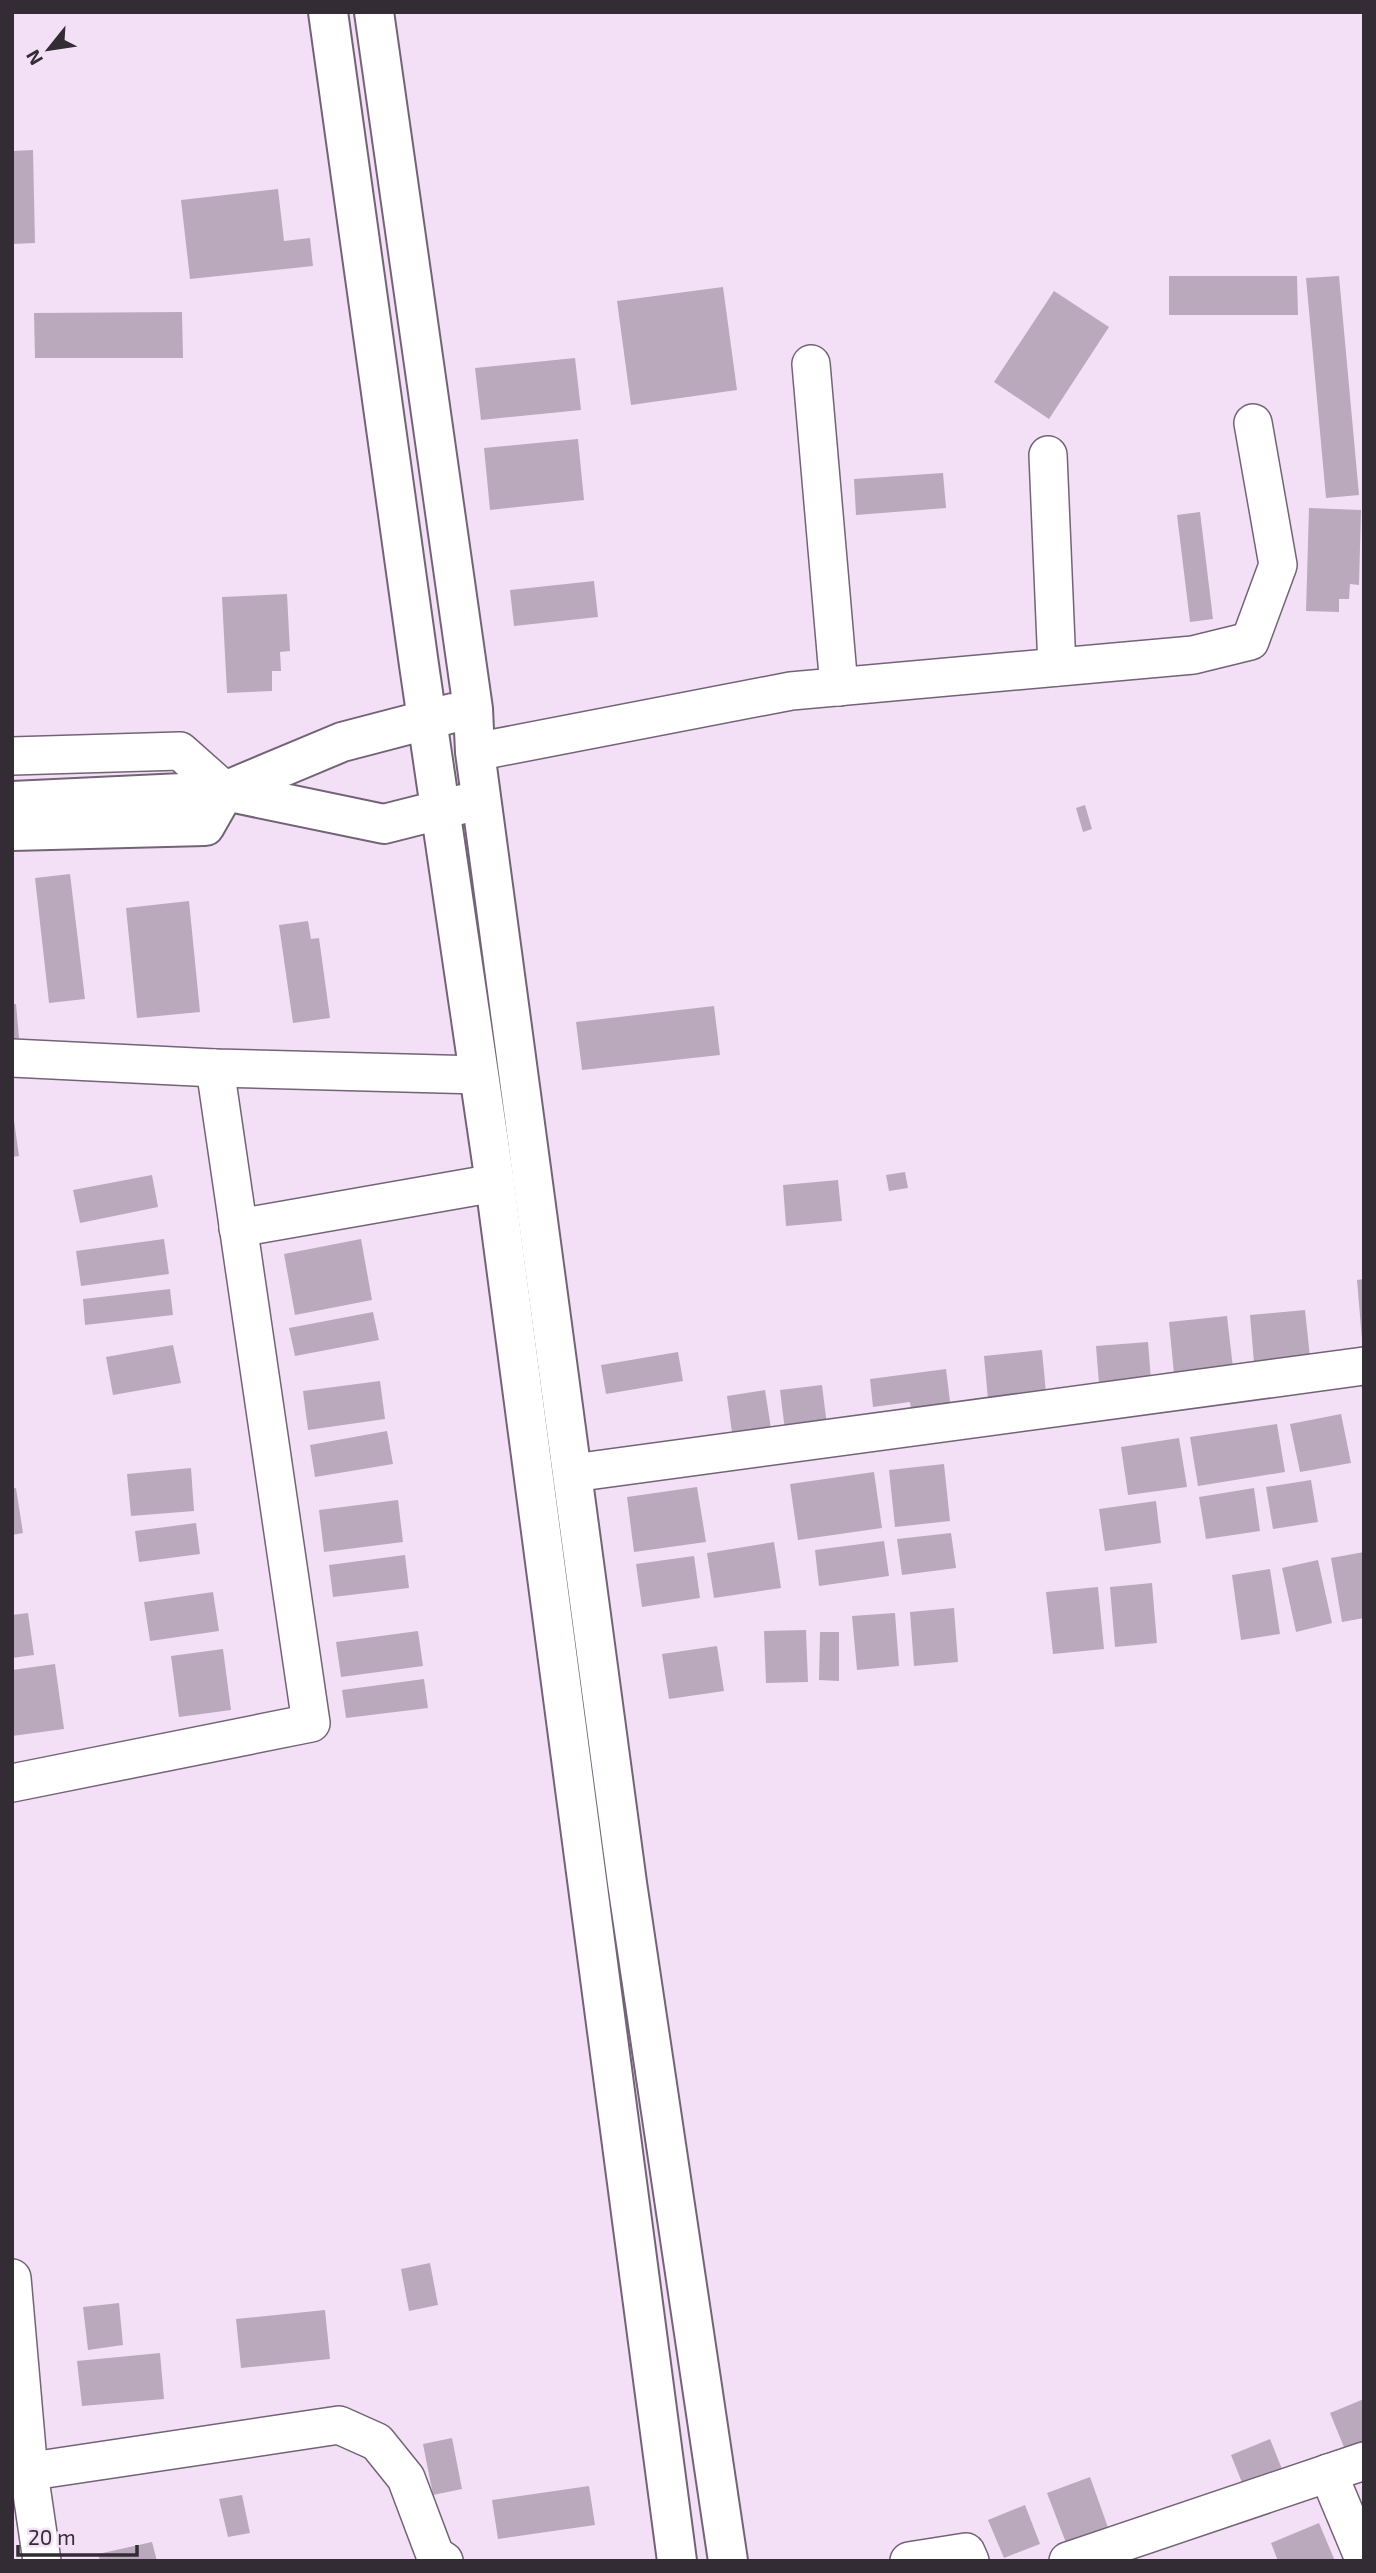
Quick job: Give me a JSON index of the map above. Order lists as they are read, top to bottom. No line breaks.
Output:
{"scale_bar":"20 m","north":"bottom left"}
